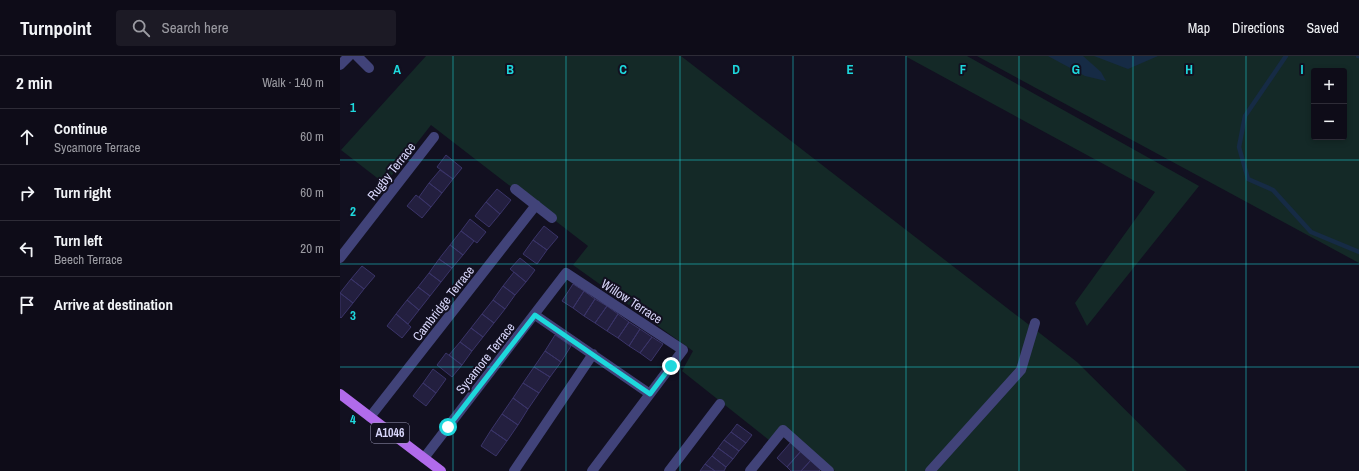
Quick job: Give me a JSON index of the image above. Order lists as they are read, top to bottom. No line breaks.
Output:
{"streets":{"main road":["A1046"],"street":["Rugby Terrace","Willow Terrace","Cambridge Terrace","Sycamore Terrace"]},"crossings":[["Willow Terrace","Sycamore Terrace"],["Cambridge Terrace","A1046"],["Sycamore Terrace","A1046"]],"page":{"header":"Turnpoint","search":"Search here","nav":["Map","Directions","Saved"],"heading":["2 min","Walk · 140 m"],"map_buttons":["+","−"],"list":[["Continue","Sycamore Terrace","60 m"],["Turn right","60 m"],["Turn left","Beech Terrace","20 m"],"Arrive at destination"]},"grid":{"columns":["A","B","C","D","E","F","G","H","I"],"rows":["1","2","3","4"]}}
